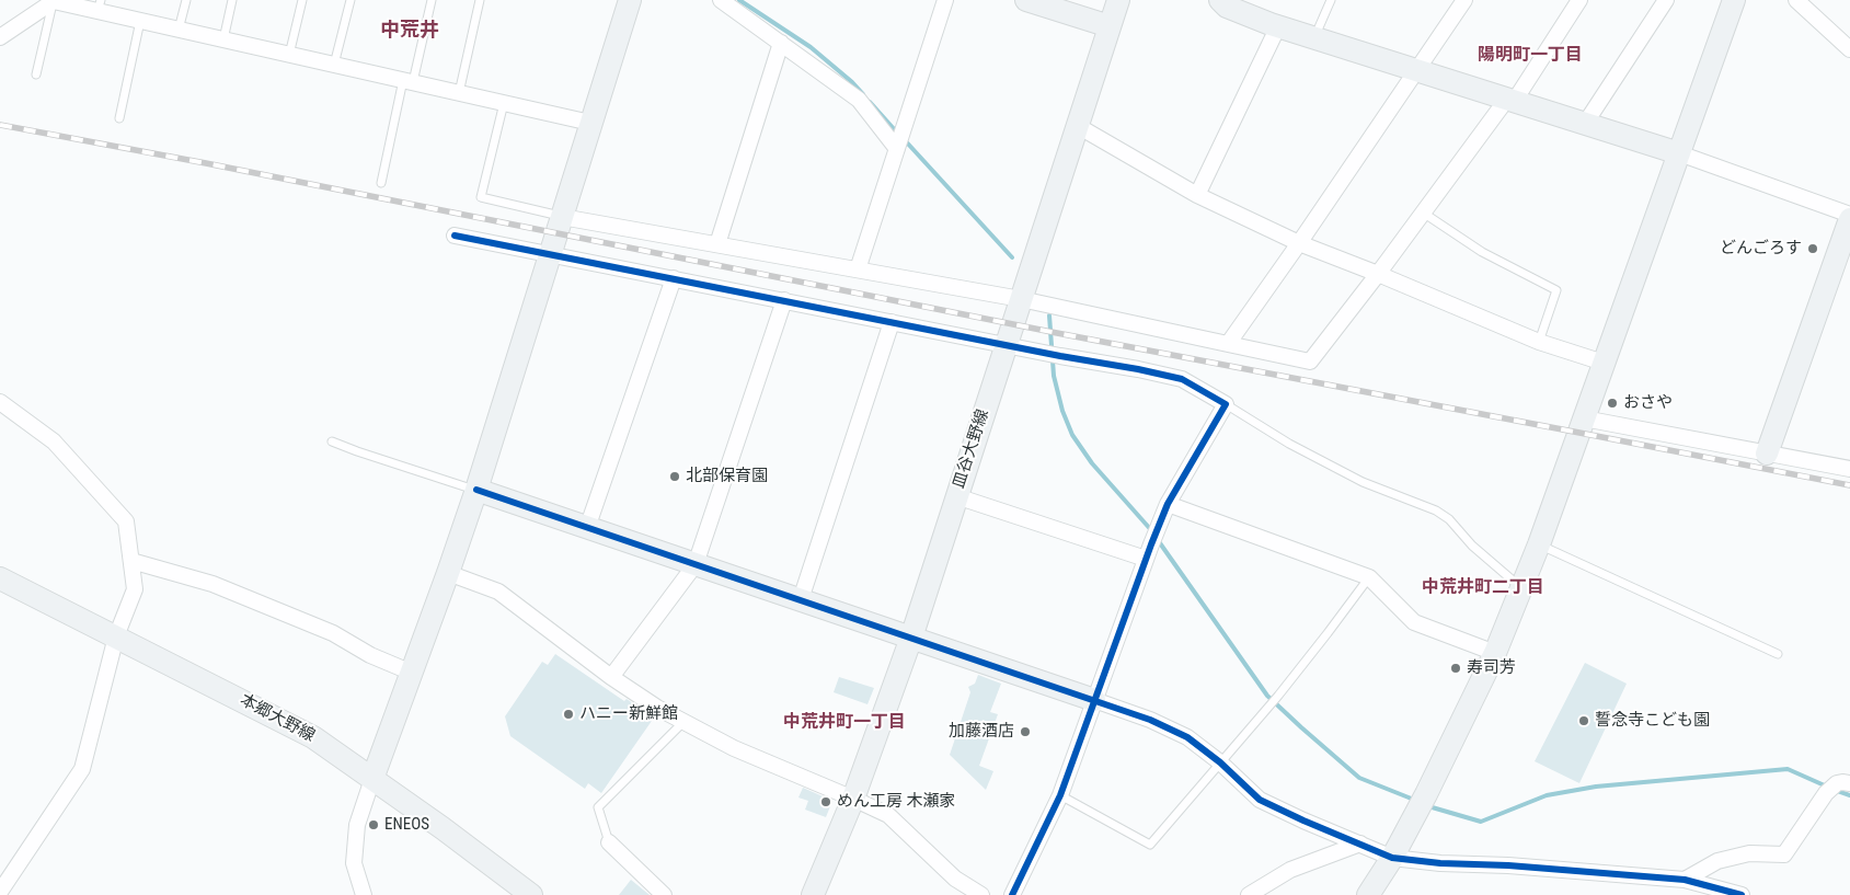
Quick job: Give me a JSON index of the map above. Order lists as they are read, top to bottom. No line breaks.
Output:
{"streets":{"street":["皿谷大野線","本郷大野線"]},"districts":["中荒井","陽明町一丁目","中荒井町二丁目","中荒井町一丁目"],"places":["どんごろす","おさや","北部保育園","寿司芳","ハニー新鮮館","誓念寺こども園","加藤酒店","めん工房 木瀬家","ENEOS"]}
